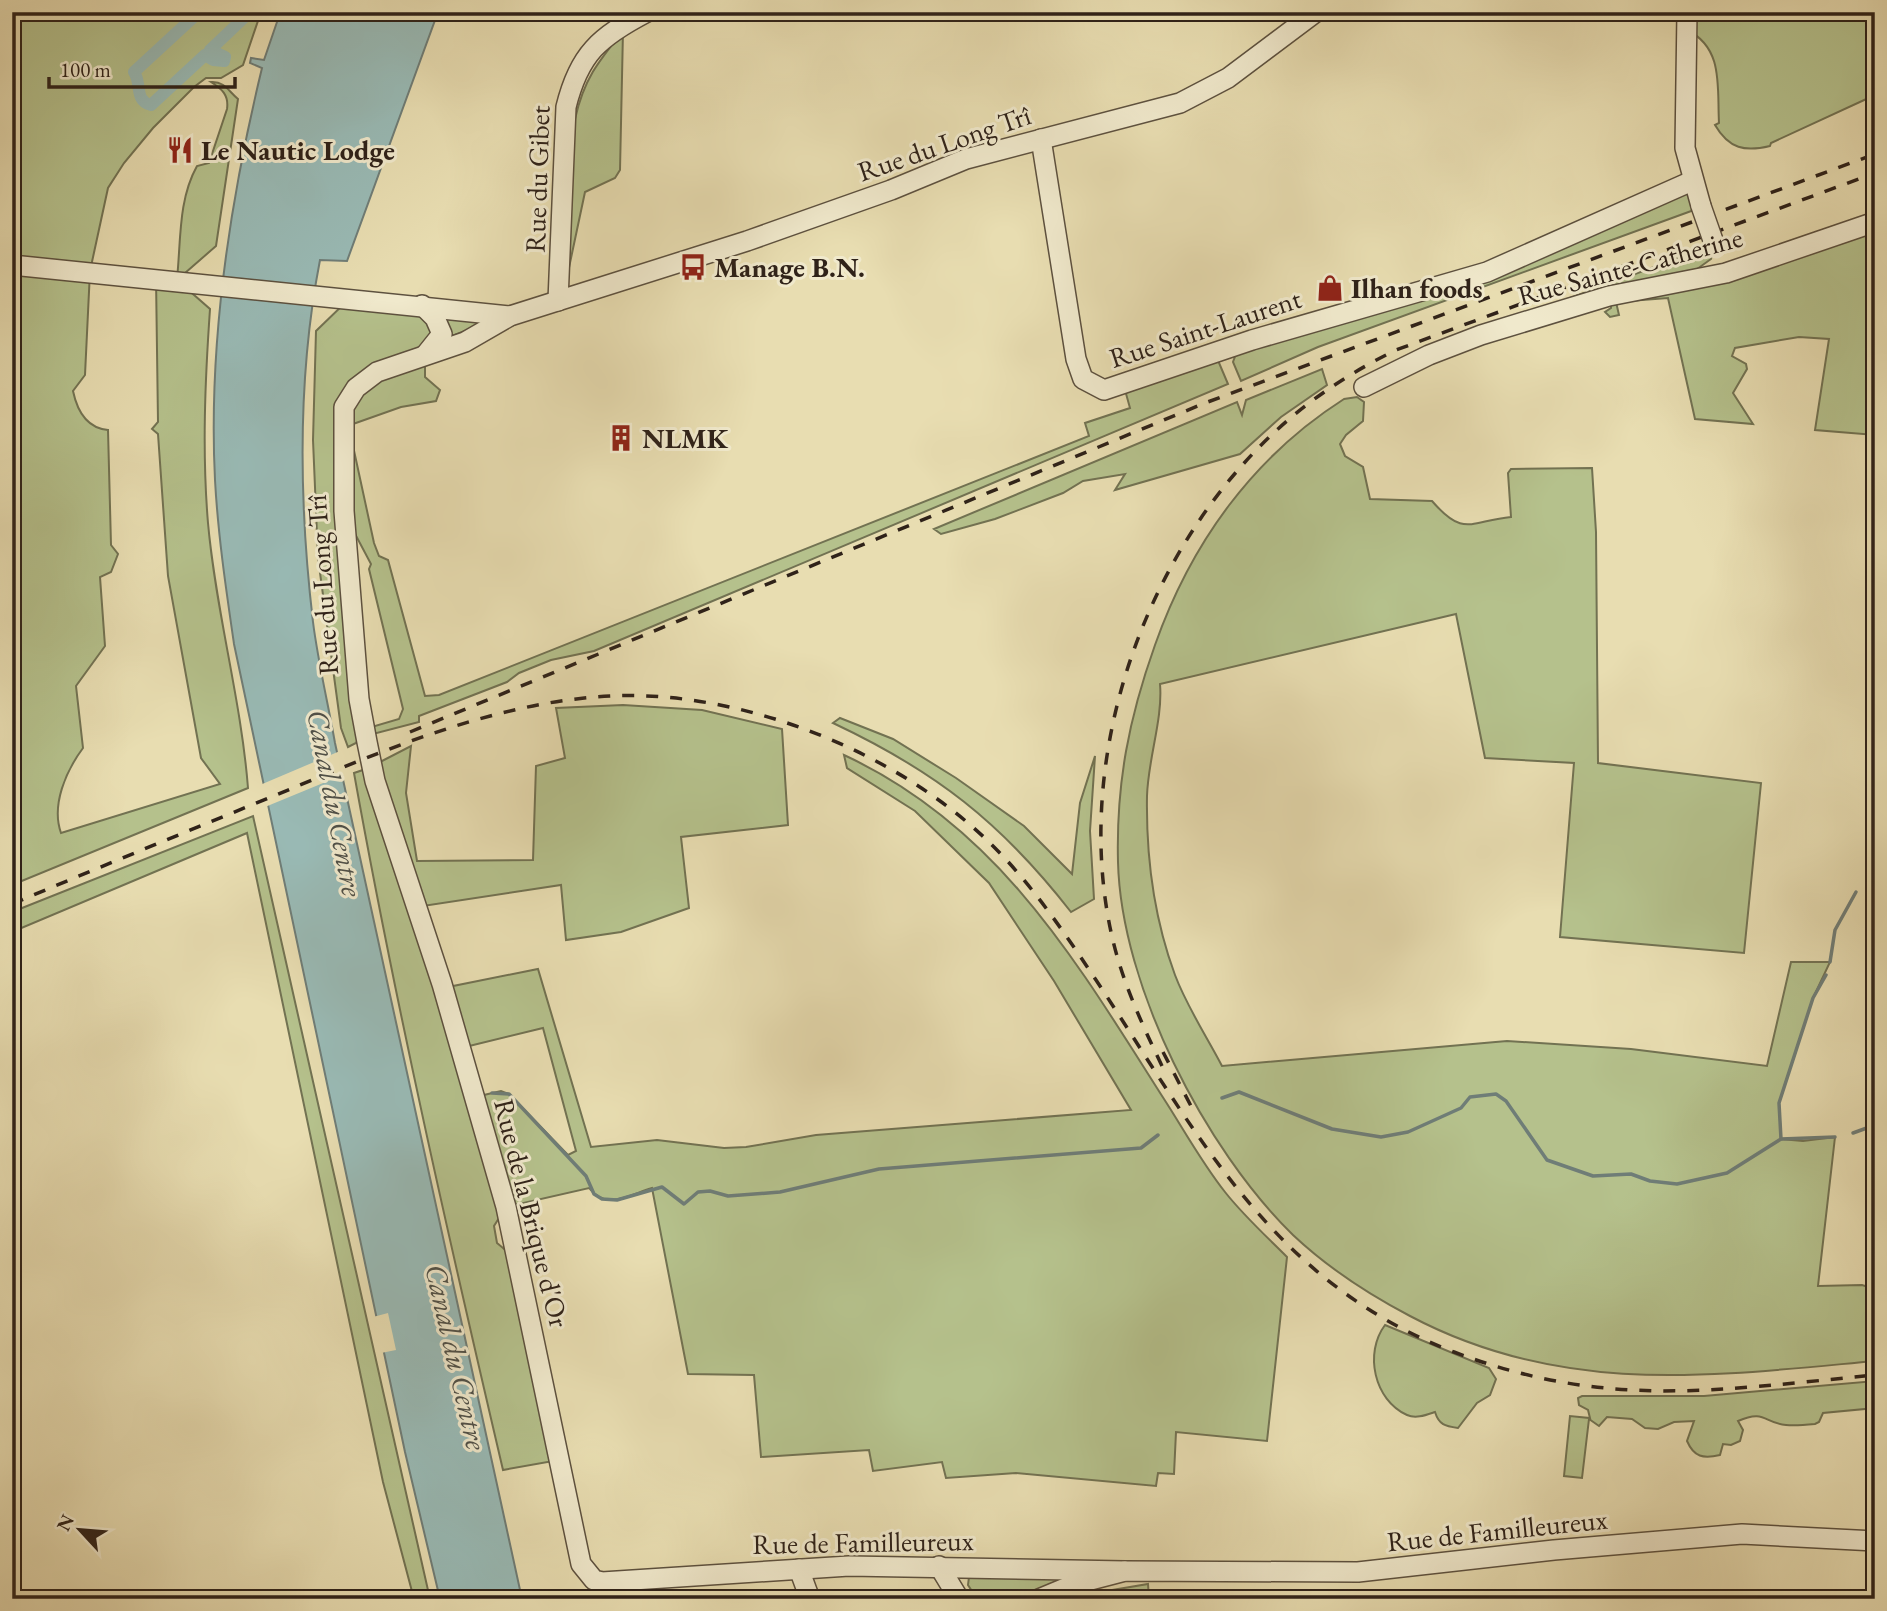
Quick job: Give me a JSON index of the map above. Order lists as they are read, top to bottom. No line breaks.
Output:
{"streets":{"street":["Rue du Long Trî","Rue du Gibet","Rue Sainte-Catherine","Rue Saint-Laurent","Rue de la Brique d'Or","Rue de Familleureux"]},"crossings":[["Rue du Long Trî","Rue du Gibet"],["Rue du Long Trî","Rue Saint-Laurent"],["Rue du Long Trî","Rue de la Brique d'Or"],["Rue de la Brique d'Or","Rue de Familleureux"]],"water":["Canal du Centre"],"places":{"restaurant":["Le Nautic Lodge"],"bus stop":["Manage B.N."],"shop":["Ilhan foods"],"building":["NLMK"]},"scale_bar":"100 m","north":"top left"}
